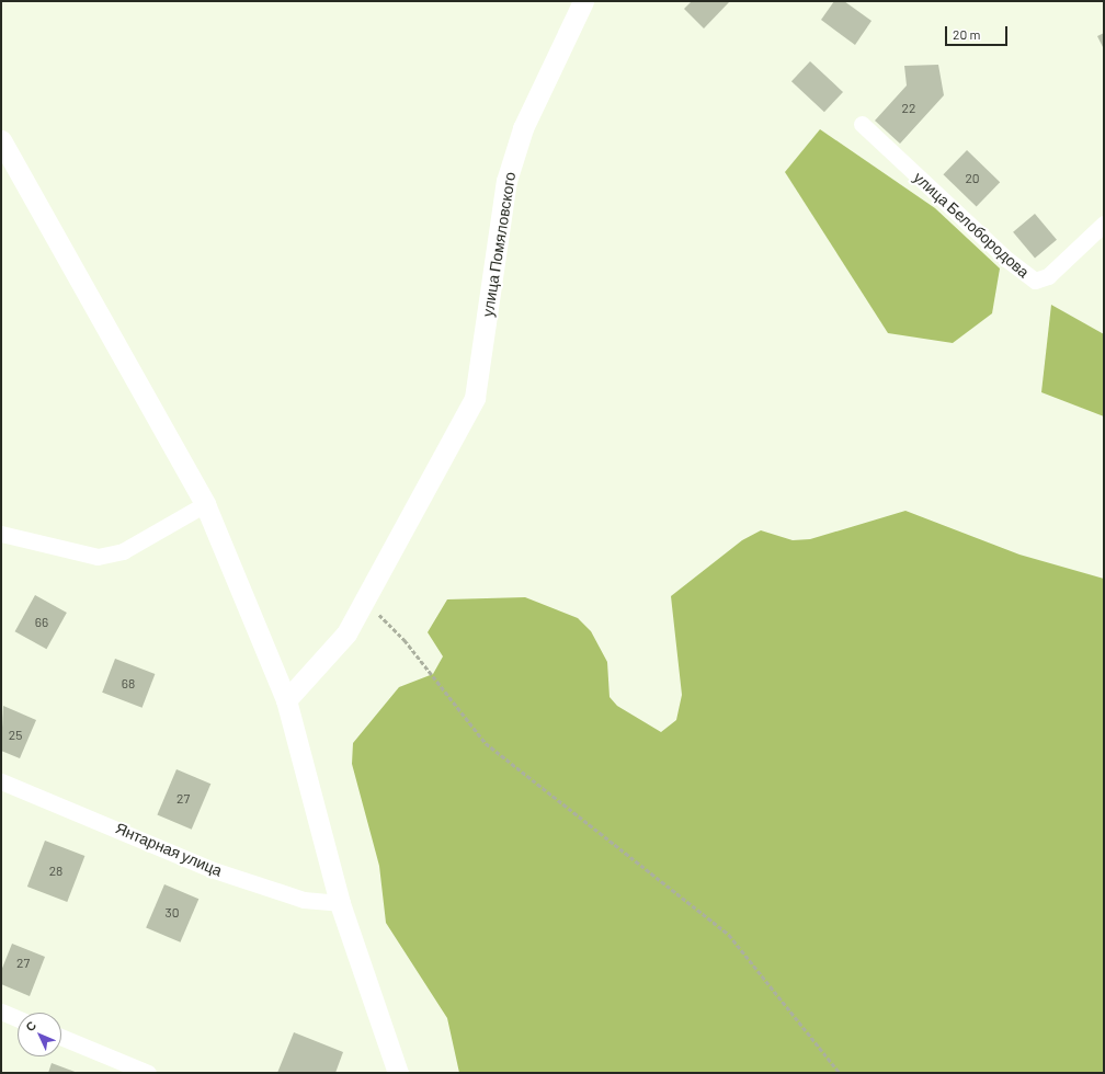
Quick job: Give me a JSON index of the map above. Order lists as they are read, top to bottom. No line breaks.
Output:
{"streets":{"street":["улица Белобородова","улица Помяловского","Янтарная улица"]},"house_numbers":["22","20","66","68","25","27","28","30","27"],"scale_bar":"20 m","north":"top left"}
